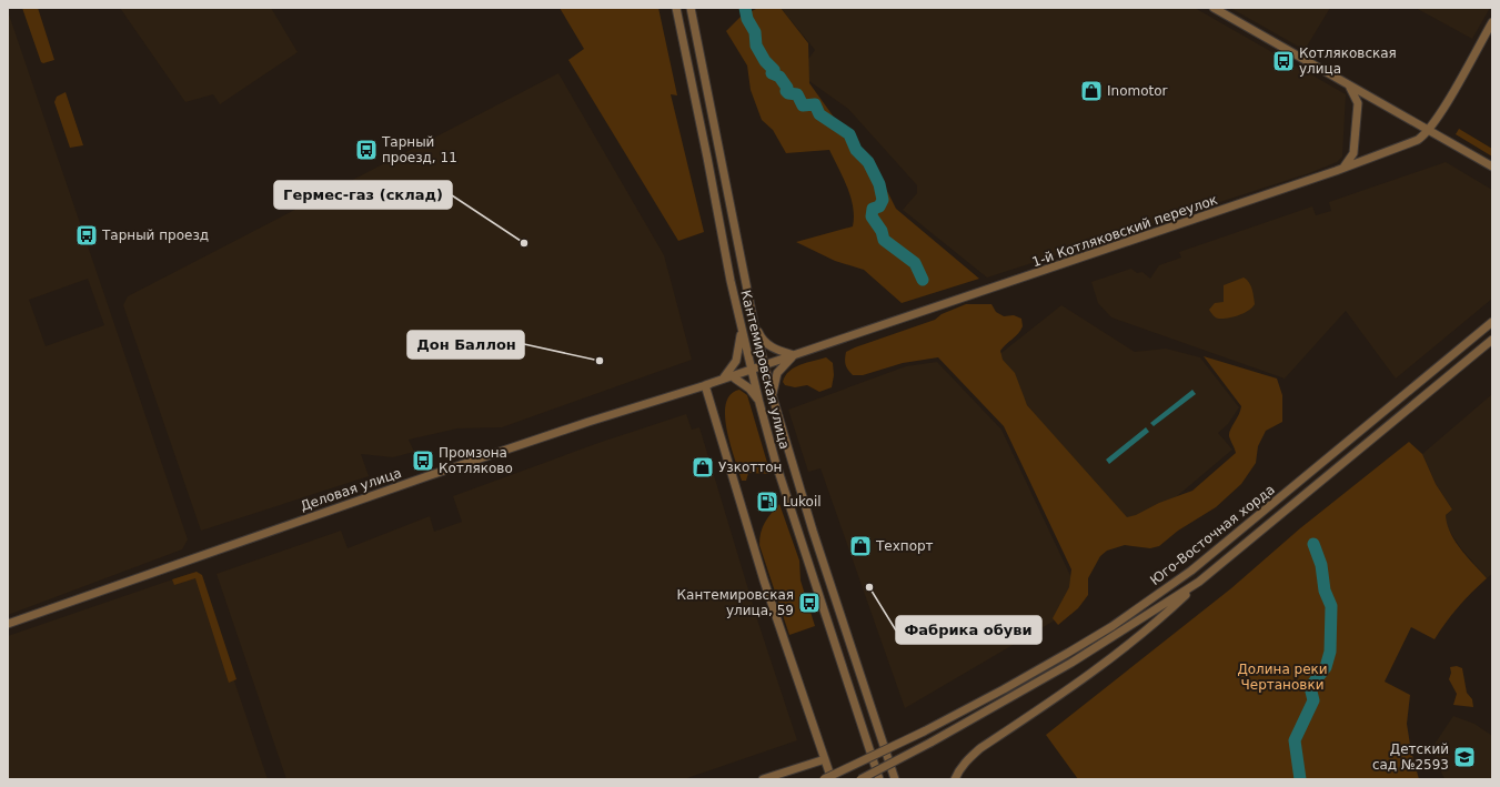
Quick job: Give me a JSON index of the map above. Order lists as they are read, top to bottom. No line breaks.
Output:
{"streets":{"main road":["1-й Котляковский переулок","Кантемировская улица","Деловая улица","Юго-Восточная хорда"]},"crossings":[["1-й Котляковский переулок","Кантемировская улица"],["1-й Котляковский переулок","Деловая улица"]],"parks":["Долина реки Чертановки"],"places":{"bus stop":["Котляковская улица","Тарный проезд, 11","Тарный проезд","Промзона Котляково","Кантемировская улица, 59"],"shop":["Inomotor","Узкоттон","Техпорт"],"other":["Гермес-газ (склад)","Дон Баллон","Фабрика обуви"],"fuel station":["Lukoil"],"school or university":["Детский сад №2593"]}}
